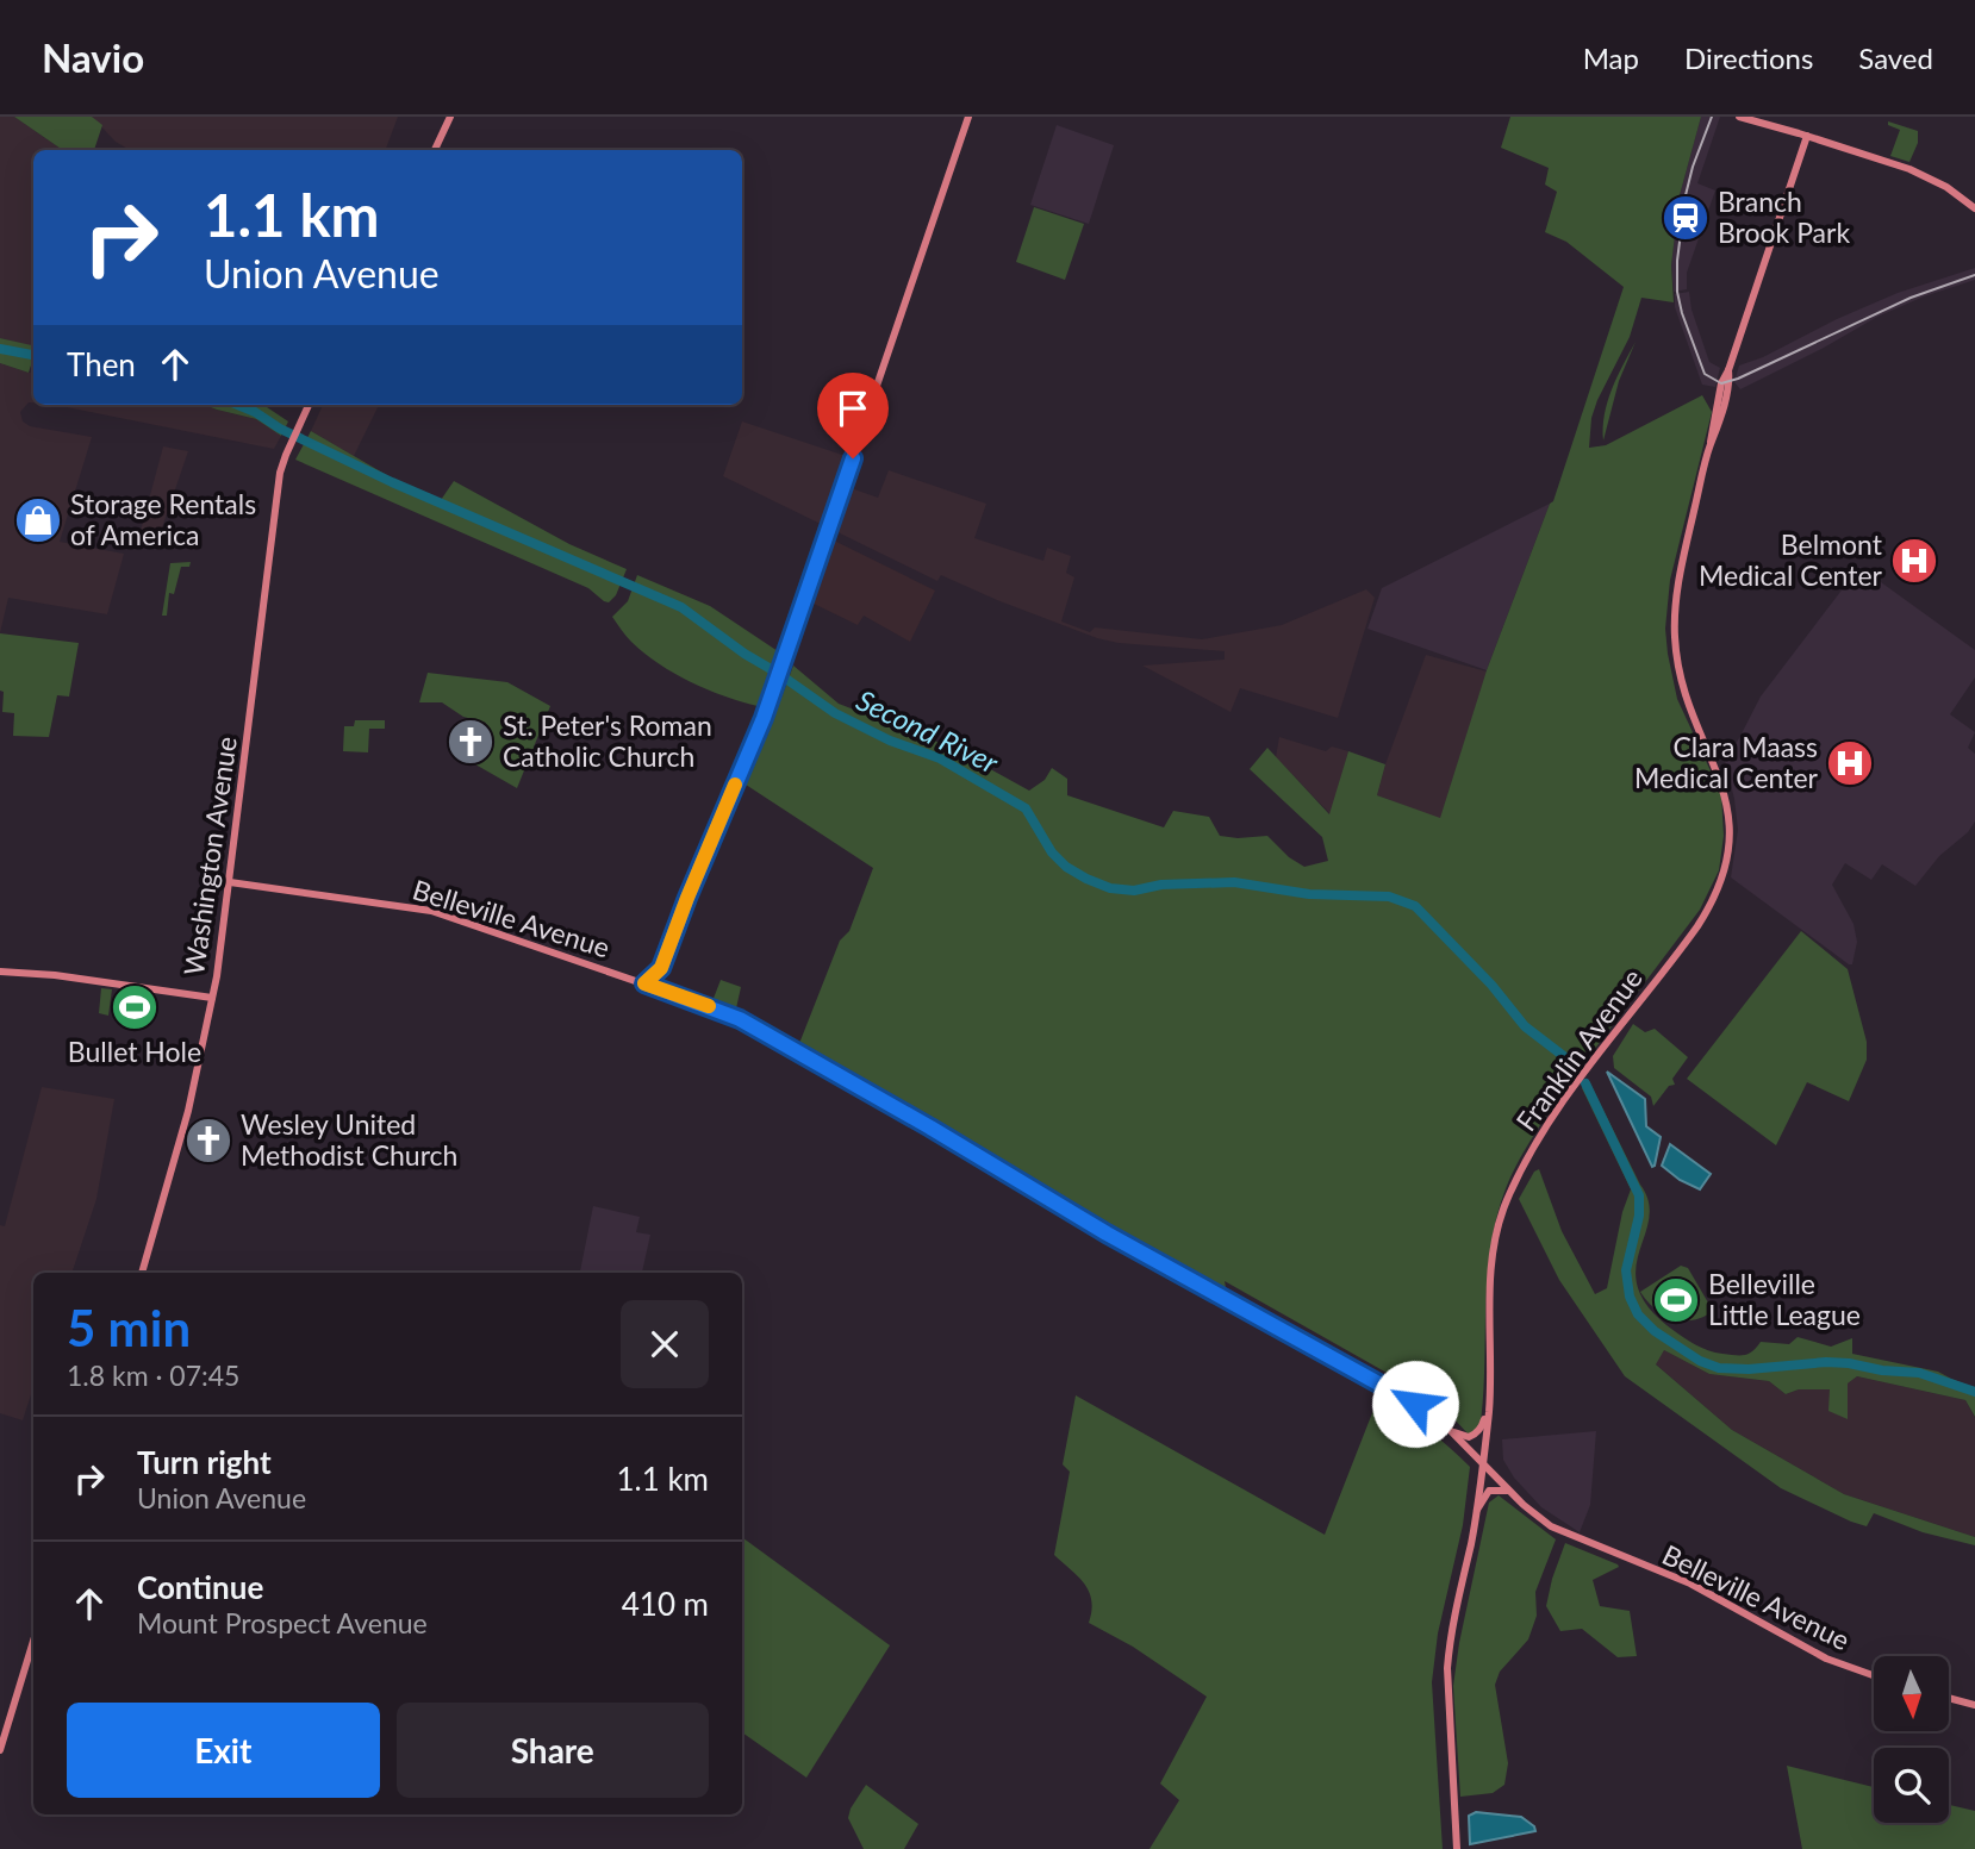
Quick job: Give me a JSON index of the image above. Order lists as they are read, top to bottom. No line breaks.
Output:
{"streets":{"main road":["Washington Avenue","Belleville Avenue","Franklin Avenue"]},"crossings":[["Washington Avenue","Belleville Avenue"],["Belleville Avenue","Franklin Avenue"]],"water":["Second River"],"places":{"station":["Branch Brook Park"],"shop":["Storage Rentals of America"],"hospital":["Belmont Medical Center","Clara Maass Medical Center"],"church":["St. Peter's Roman Catholic Church","Wesley United Methodist Church"],"sports":["Bullet Hole","Belleville Little League"]},"north":"bottom","page":{"header":"Navio","nav":["Map","Directions","Saved"],"turn":["1.1 km","Union Avenue"],"then":"Then","heading":["5 min","1.8 km · 07:45"],"list":[{"name":"Turn right","note":"Union Avenue","value":"1.1 km"},{"name":"Continue","note":"Mount Prospect Avenue","value":"410 m"}],"buttons":["Exit","Share"]}}
